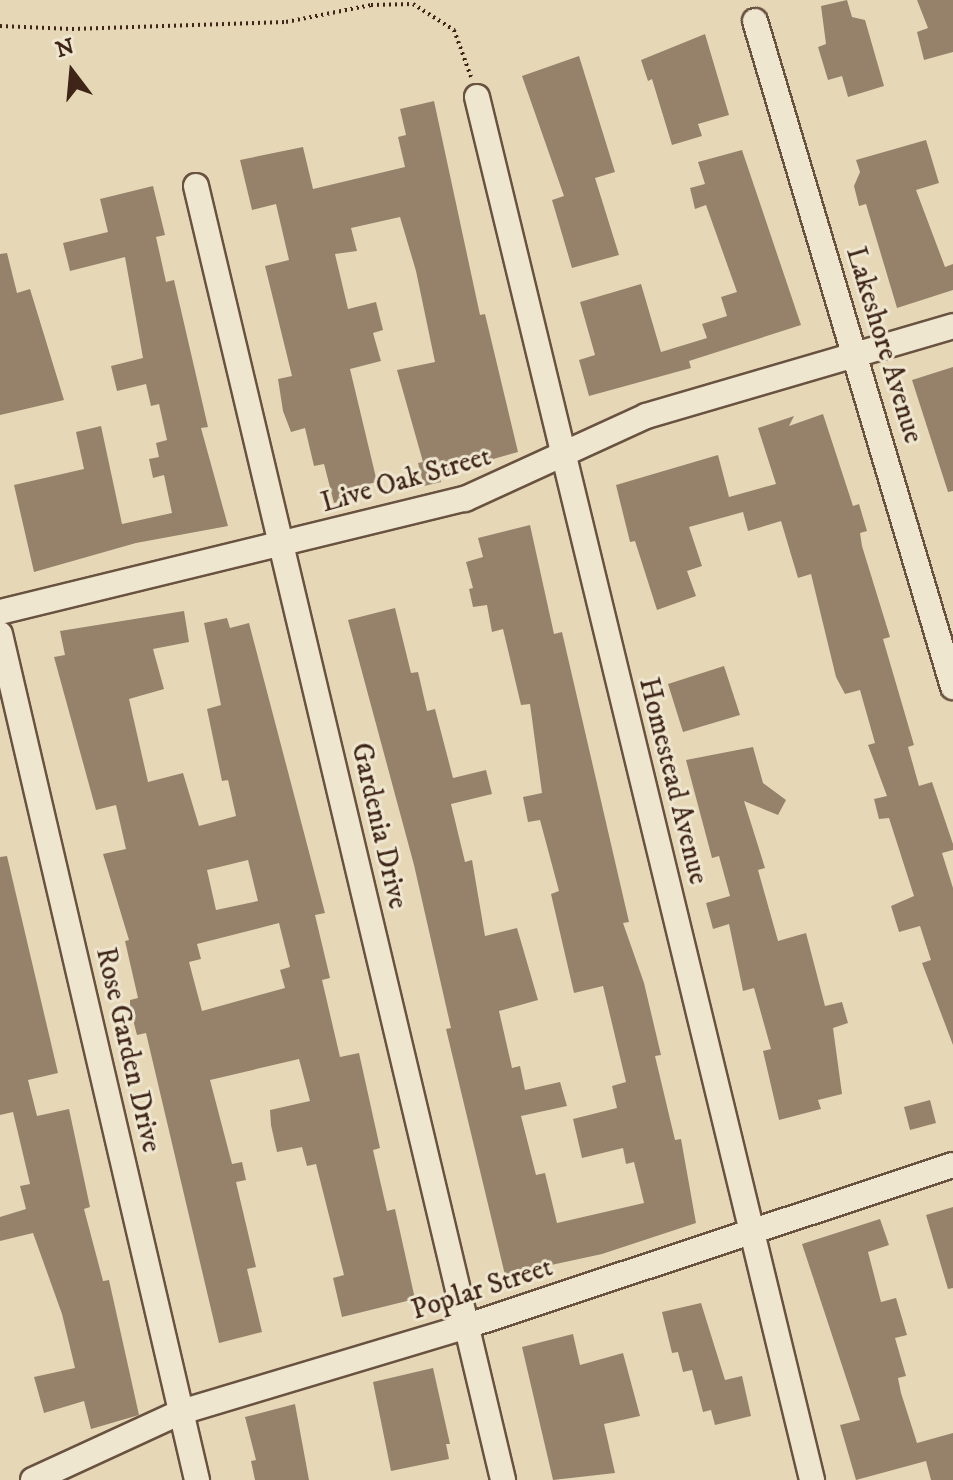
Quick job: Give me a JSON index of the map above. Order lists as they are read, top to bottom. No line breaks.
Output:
{"streets":{"street":["Lakeshore Avenue","Live Oak Street","Homestead Avenue","Gardenia Drive","Rose Garden Drive","Poplar Street"]},"crossings":[["Lakeshore Avenue","Live Oak Street"],["Live Oak Street","Homestead Avenue"],["Live Oak Street","Gardenia Drive"],["Homestead Avenue","Poplar Street"],["Gardenia Drive","Poplar Street"],["Rose Garden Drive","Poplar Street"]],"north":"top"}
